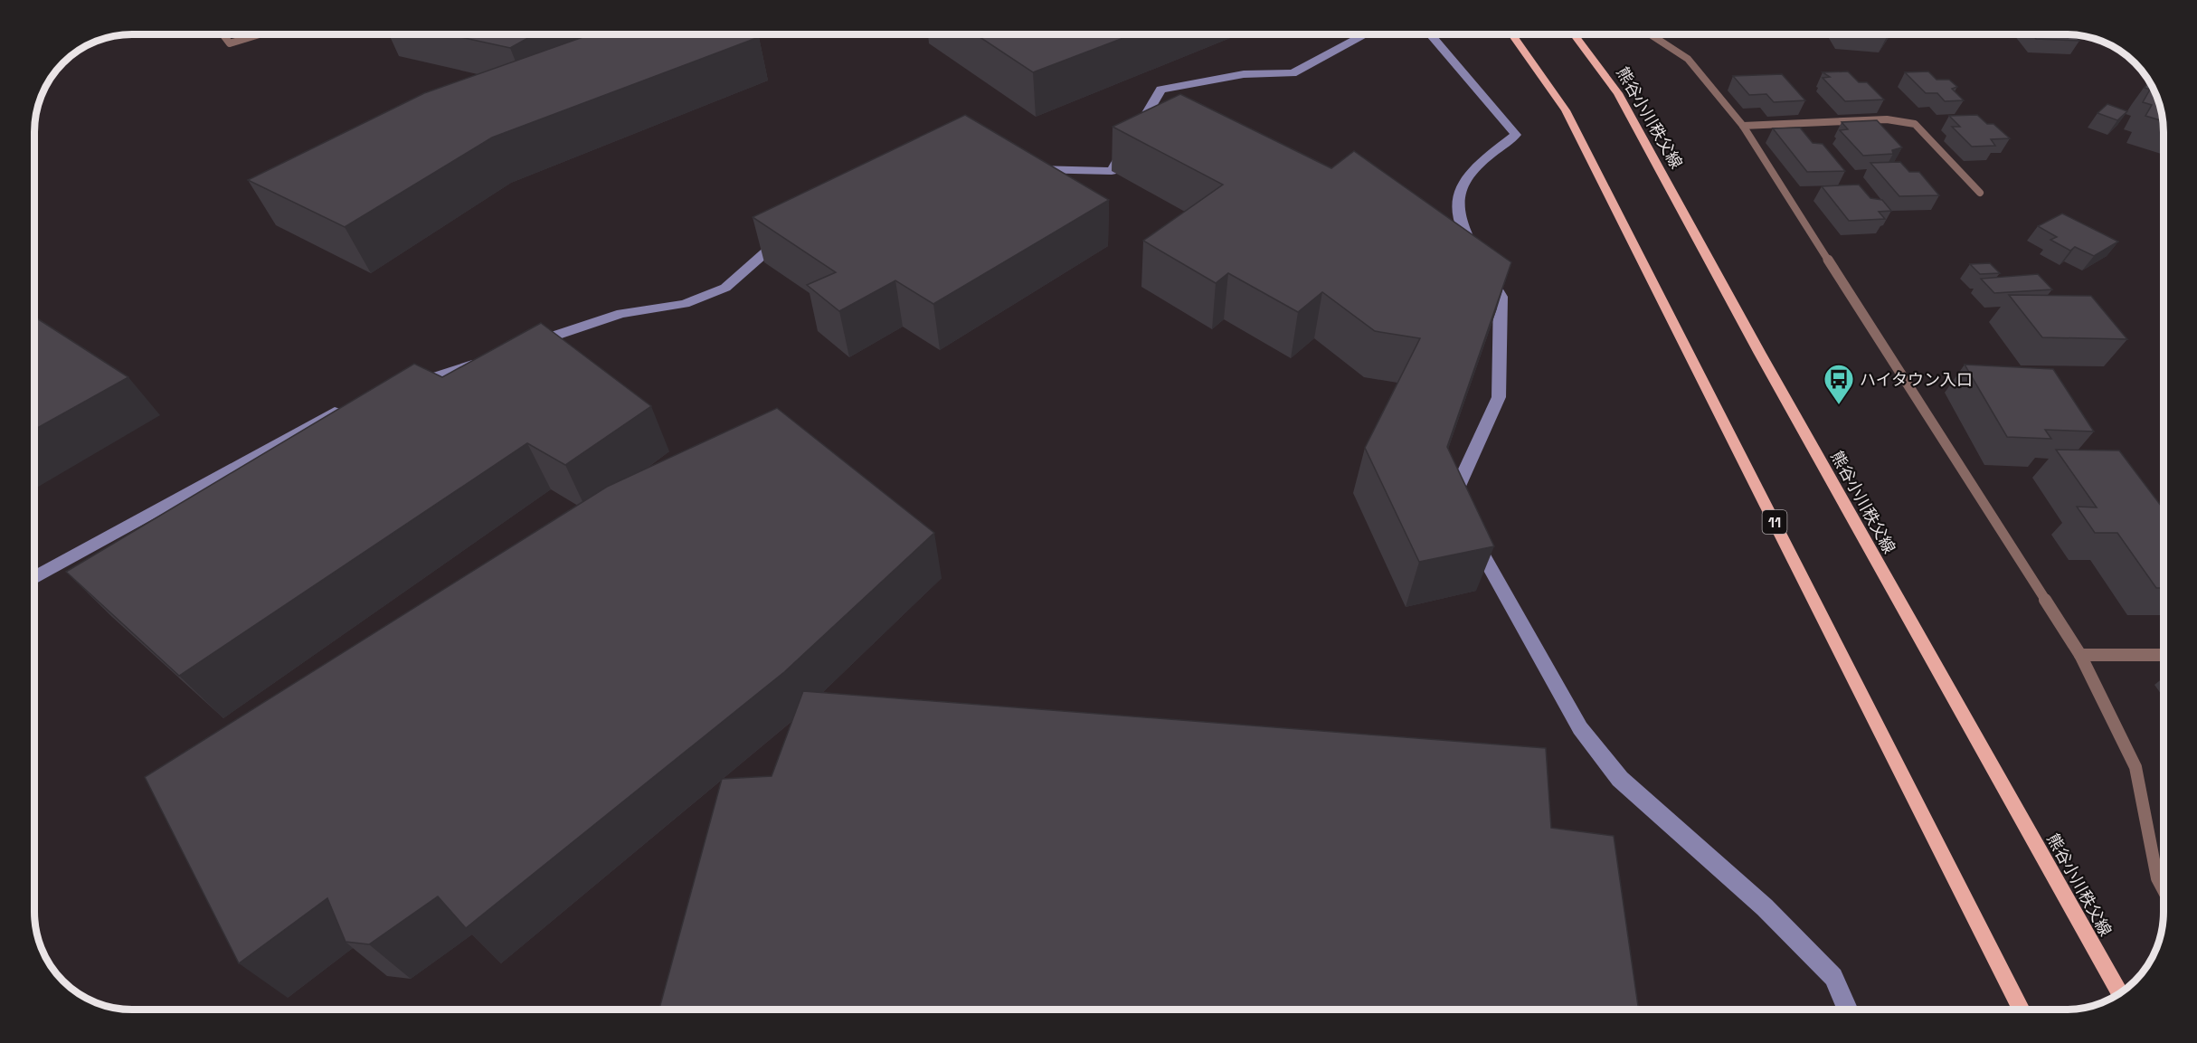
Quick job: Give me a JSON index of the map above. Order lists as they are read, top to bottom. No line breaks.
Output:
{"streets":{"main road":["熊谷小川秩父線","11"]},"places":{"bus stop":["ハイタウン入口"]}}
